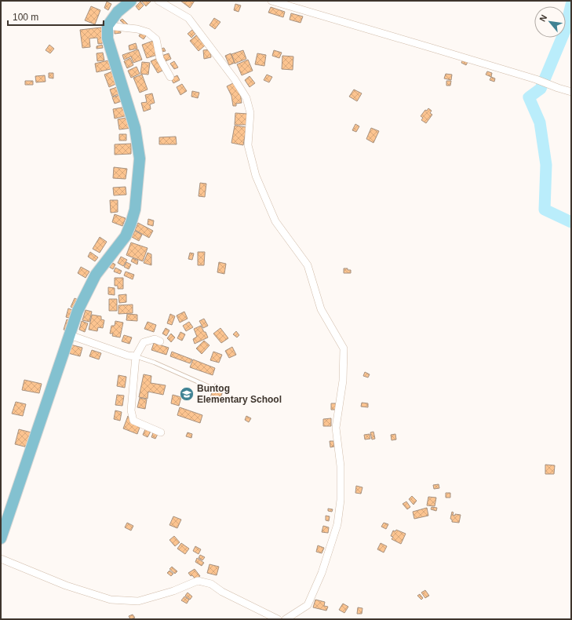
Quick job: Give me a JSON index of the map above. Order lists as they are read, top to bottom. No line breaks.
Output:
{"places":{"school or university":["Buntog Elementary School"]},"scale_bar":"100 m","north":"top left"}
